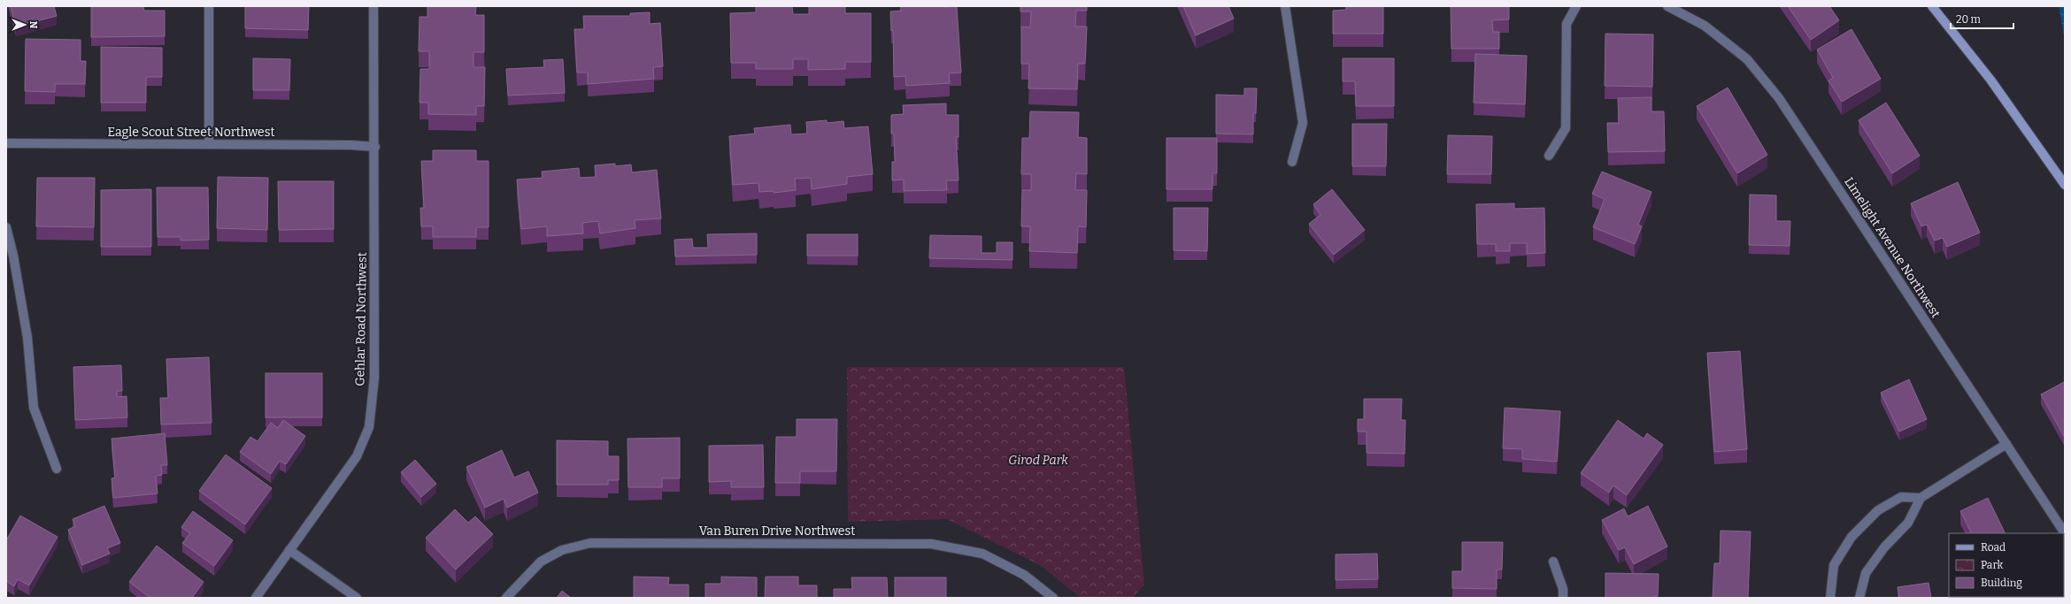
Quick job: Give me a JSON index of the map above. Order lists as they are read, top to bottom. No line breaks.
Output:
{"streets":{"street":["Eagle Scout Street Northwest","Limelight Avenue Northwest","Gehlar Road Northwest","Van Buren Drive Northwest"]},"crossings":[["Eagle Scout Street Northwest","Gehlar Road Northwest"]],"parks":["Girod Park"],"legend":["Road","Park","Building"],"scale_bar":"20 m","north":"right"}
